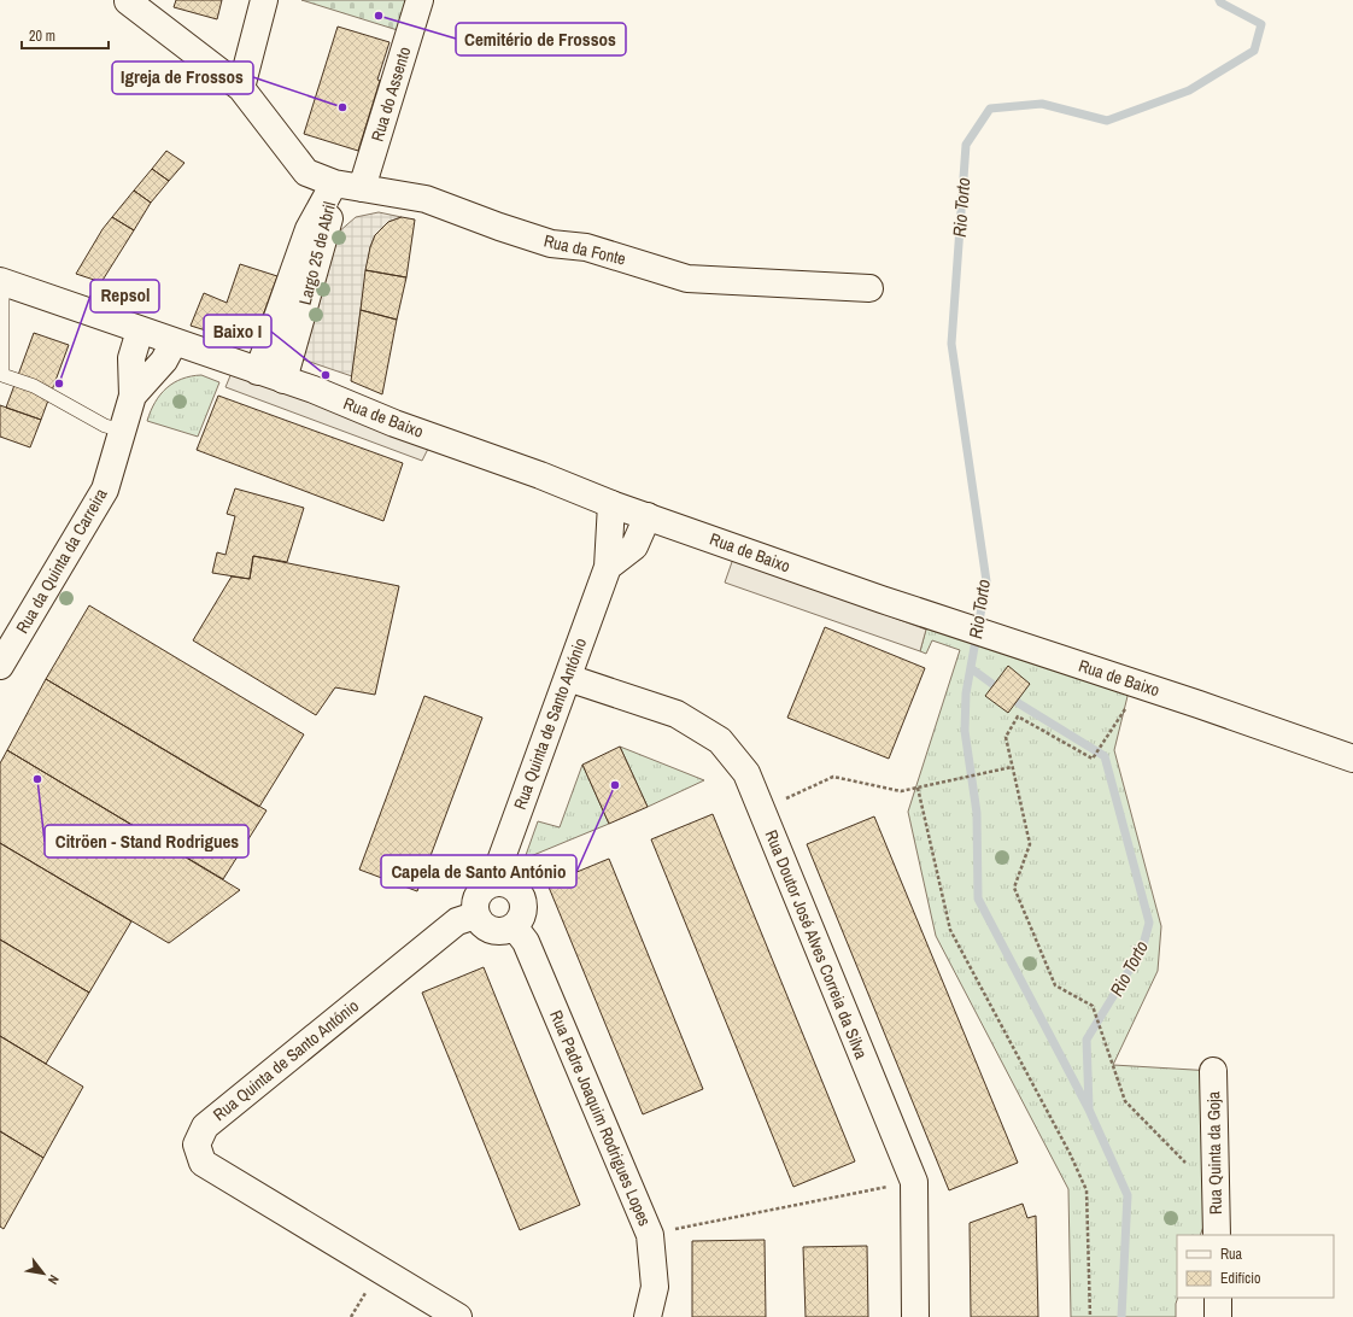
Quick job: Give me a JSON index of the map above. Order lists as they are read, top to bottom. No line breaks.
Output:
{"streets":{"street":["Rua do Assento","Rua da Fonte","Largo 25 de Abril","Rua de Baixo","Rua da Quinta da Carreira","Rua Quinta de Santo António","Rua Doutor José Alves Correia da Silva","Rua Padre Joaquim Rodrigues Lopes","Rua Quinta da Goja"]},"crossings":[["Rua do Assento","Rua da Fonte"],["Rua da Fonte","Largo 25 de Abril"],["Largo 25 de Abril","Rua de Baixo"],["Rua de Baixo","Rua da Quinta da Carreira"],["Rua de Baixo","Rua Quinta de Santo António"],["Rua Quinta de Santo António","Rua Doutor José Alves Correia da Silva"],["Rua Quinta de Santo António","Rua Padre Joaquim Rodrigues Lopes"]],"water":["Rio Torto"],"places":["Cemitério de Frossos","Igreja de Frossos","Baixo I","Repsol","Citröen - Stand Rodrigues","Capela de Santo António"],"legend":["Rua","Edifício"],"scale_bar":"20 m","north":"bottom right"}
